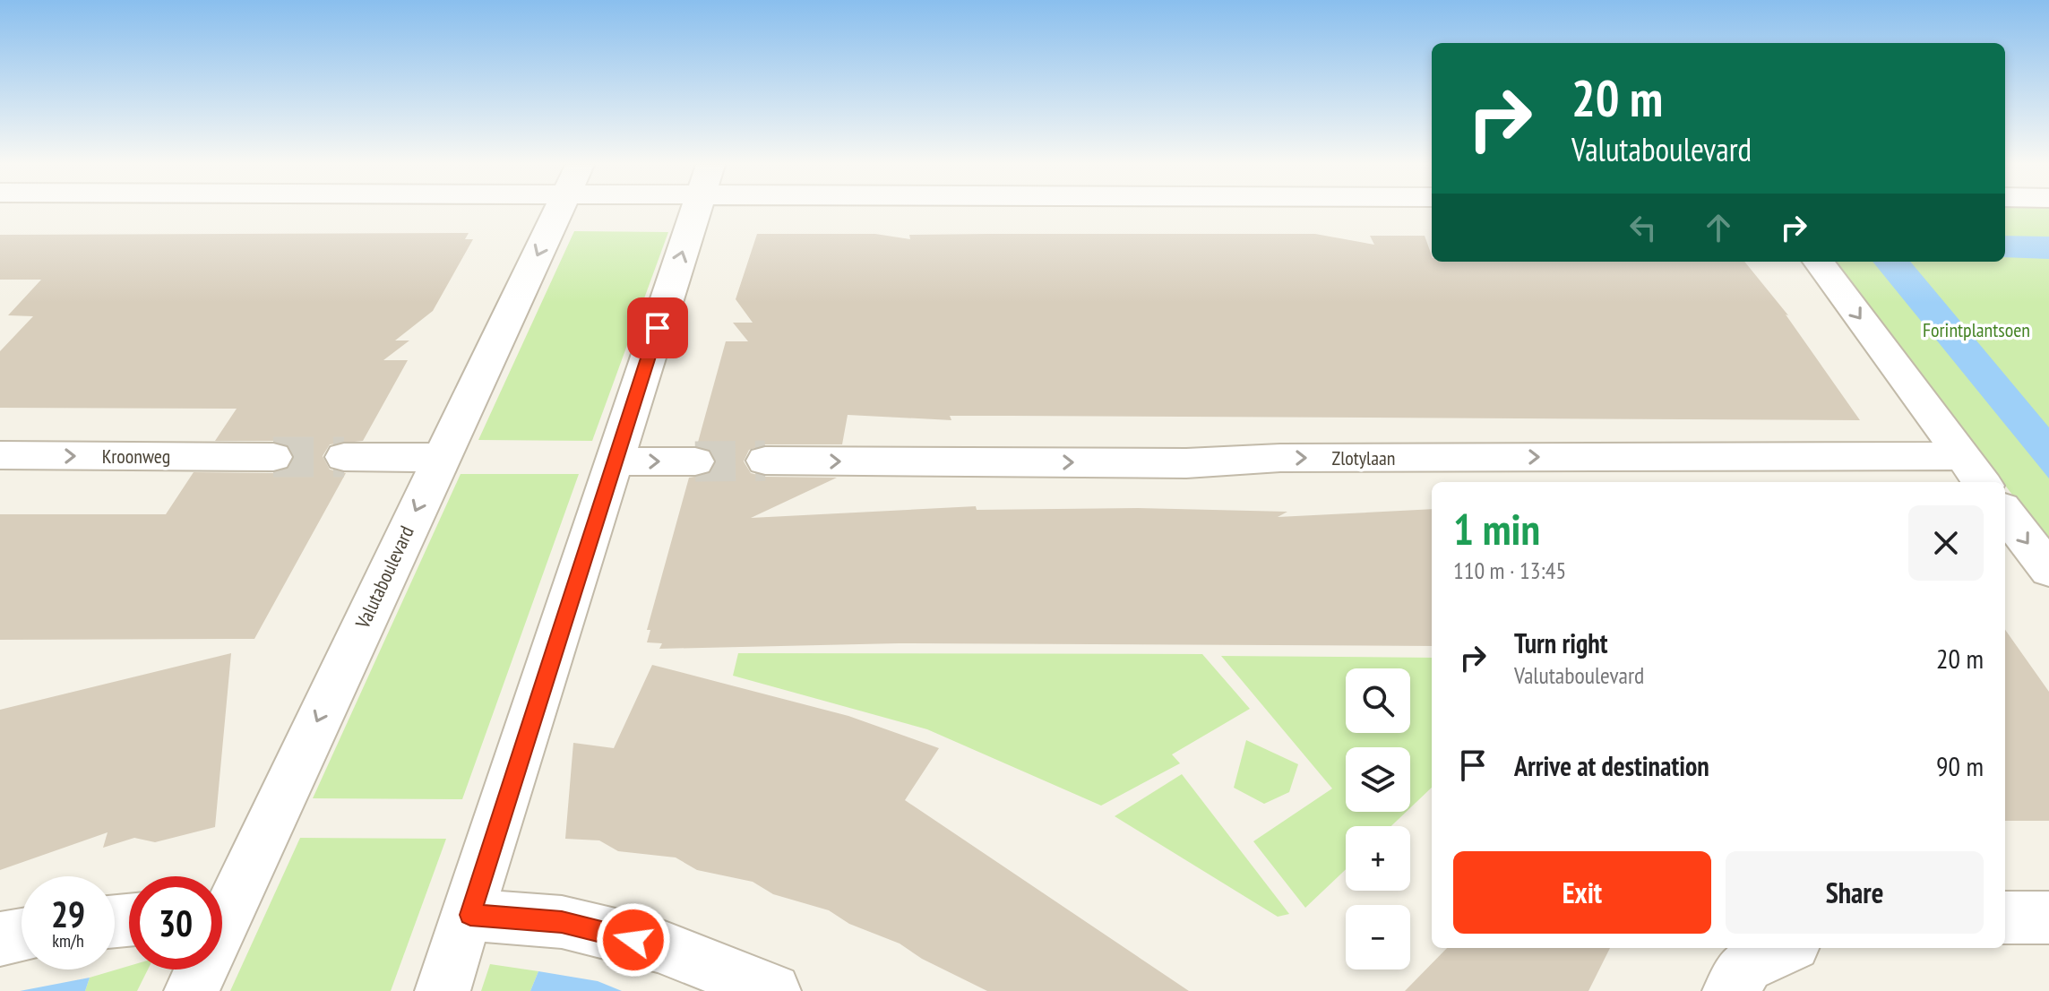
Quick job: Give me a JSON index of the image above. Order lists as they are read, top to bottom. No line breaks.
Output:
{"streets":{"street":["Kroonweg","Zlotylaan","Valutaboulevard"]},"one_way":["Kroonweg","Zlotylaan"],"parks":["Forintplantsoen"],"page":{"turn":["20 m","Valutaboulevard"],"heading":["1 min","110 m · 13:45"],"list":[{"name":"Turn right","note":"Valutaboulevard","value":"20 m"},{"name":"Arrive at destination","value":"90 m"}],"map_buttons":["+","−"],"buttons":["Exit","Share"],"speed":"29 km/h","limit":"30"}}
